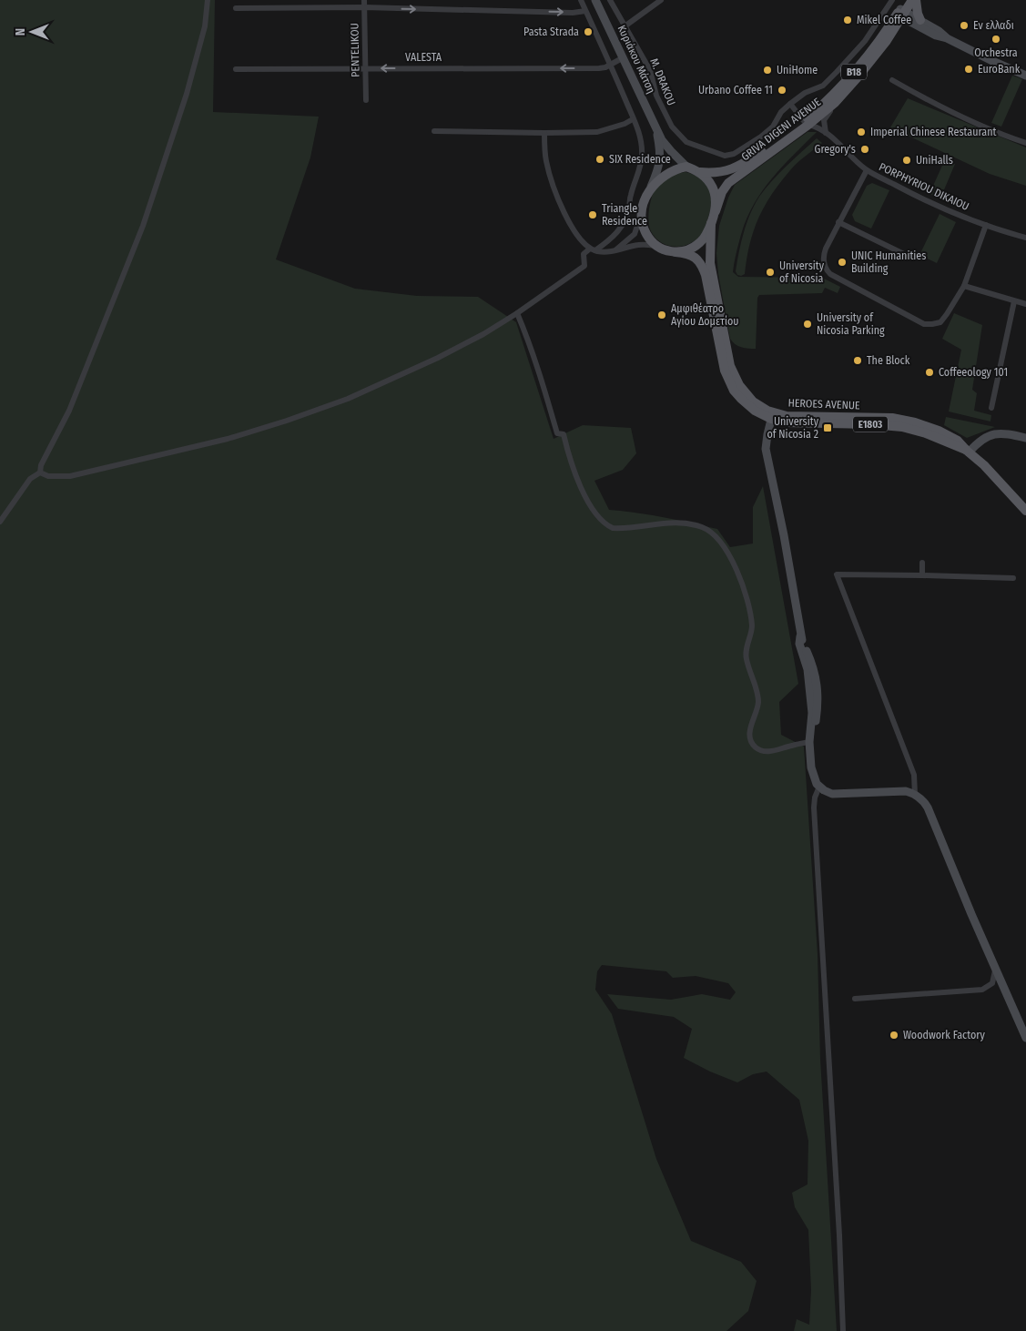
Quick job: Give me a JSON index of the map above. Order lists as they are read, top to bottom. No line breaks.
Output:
{"streets":{"main road":["B18","GRIVA DIGENI AVENUE","HEROES AVENUE","E1803"],"street":["PENTELIKOU","VALESTA","Κυριάκου Μάτση","M. DRAKOU","PORPHYRIOU DIKAIOU"]},"crossings":[["PENTELIKOU","VALESTA"],["VALESTA","Κυριάκου Μάτση"],["Κυριάκου Μάτση","GRIVA DIGENI AVENUE"],["Κυριάκου Μάτση","HEROES AVENUE"],["GRIVA DIGENI AVENUE","PORPHYRIOU DIKAIOU"],["GRIVA DIGENI AVENUE","HEROES AVENUE"]],"one_way":["VALESTA"],"places":{"other":["Mikel Coffee","Εν ελλαδι","Pasta Strada","Orchestra","EuroBank","UniHome","Urbano Coffee 11","Imperial Chinese Restaurant","Gregory's","SIX Residence","UniHalls","Triangle Residence","UNIC Humanities Building","University of Nicosia","Αμφιθέατρο Αγίου Δομετίου","University of Nicosia Parking","The Block","Coffeeology 101","Woodwork Factory"],"transit":["University of Nicosia 2"]},"north":"left"}
